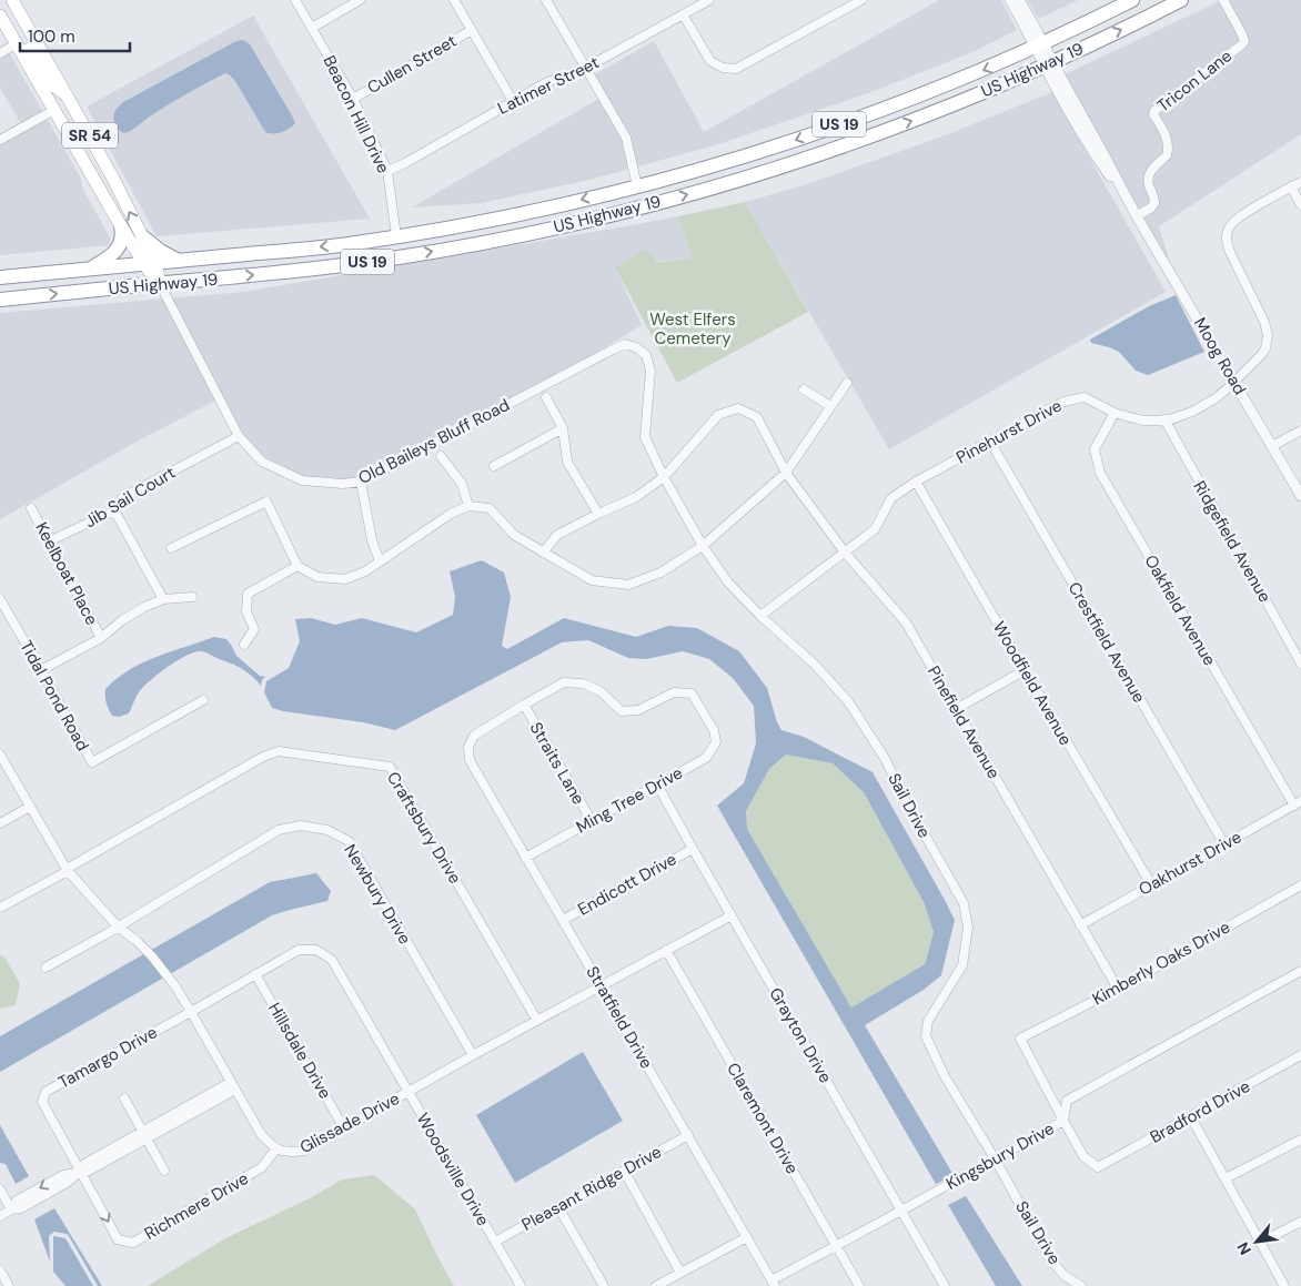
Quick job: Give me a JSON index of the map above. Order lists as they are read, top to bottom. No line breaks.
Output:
{"streets":{"highway":["US Highway 19","US 19"],"main road":["SR 54"],"street":["Cullen Street","Tricon Lane","Latimer Street","Beacon Hill Drive","Moog Road","Pinehurst Drive","Old Baileys Bluff Road","Jib Sail Court","Ridgefield Avenue","Keelboat Place","Oakfield Avenue","Crestfield Avenue","Woodfield Avenue","Tidal Pond Road","Pinefield Avenue","Straits Lane","Ming Tree Drive","Sail Drive","Craftsbury Drive","Oakhurst Drive","Endicott Drive","Newbury Drive","Kimberly Oaks Drive","Stratfield Drive","Grayton Drive","Hillsdale Drive","Tamargo Drive","Bradford Drive","Claremont Drive","Glissade Drive","Kingsbury Drive","Woodsville Drive","Pleasant Ridge Drive","Richmere Drive"]},"crossings":[["Cullen Street","Beacon Hill Drive"],["US Highway 19","Beacon Hill Drive"],["US Highway 19","SR 54"],["US Highway 19","Moog Road"],["US Highway 19","Old Baileys Bluff Road"],["Tricon Lane","Moog Road"],["Latimer Street","Beacon Hill Drive"],["SR 54","Old Baileys Bluff Road"],["Moog Road","Pinehurst Drive"],["Pinehurst Drive","Ridgefield Avenue"],["Pinehurst Drive","Oakfield Avenue"],["Pinehurst Drive","Crestfield Avenue"],["Pinehurst Drive","Woodfield Avenue"],["Pinehurst Drive","Pinefield Avenue"],["Pinehurst Drive","Sail Drive"],["Old Baileys Bluff Road","Jib Sail Court"],["Old Baileys Bluff Road","Sail Drive"],["Jib Sail Court","Keelboat Place"],["Oakfield Avenue","Oakhurst Drive"],["Crestfield Avenue","Oakhurst Drive"],["Woodfield Avenue","Oakhurst Drive"],["Pinefield Avenue","Sail Drive"],["Pinefield Avenue","Oakhurst Drive"],["Pinefield Avenue","Kimberly Oaks Drive"],["Straits Lane","Ming Tree Drive"],["Straits Lane","Stratfield Drive"],["Ming Tree Drive","Stratfield Drive"],["Ming Tree Drive","Grayton Drive"],["Sail Drive","Kingsbury Drive"],["Craftsbury Drive","Glissade Drive"],["Endicott Drive","Stratfield Drive"],["Endicott Drive","Grayton Drive"],["Newbury Drive","Glissade Drive"],["Kimberly Oaks Drive","Bradford Drive"],["Kimberly Oaks Drive","Kingsbury Drive"],["Stratfield Drive","Glissade Drive"],["Stratfield Drive","Kingsbury Drive"],["Stratfield Drive","Pleasant Ridge Drive"],["Grayton Drive","Glissade Drive"],["Grayton Drive","Kingsbury Drive"],["Hillsdale Drive","Glissade Drive"],["Hillsdale Drive","Woodsville Drive"],["Tamargo Drive","Glissade Drive"],["Tamargo Drive","Woodsville Drive"],["Tamargo Drive","Richmere Drive"],["Bradford Drive","Kingsbury Drive"],["Claremont Drive","Glissade Drive"],["Claremont Drive","Kingsbury Drive"],["Glissade Drive","Woodsville Drive"],["Glissade Drive","Richmere Drive"],["Woodsville Drive","Pleasant Ridge Drive"]],"parks":["West Elfers Cemetery"],"scale_bar":"100 m","north":"bottom left"}
